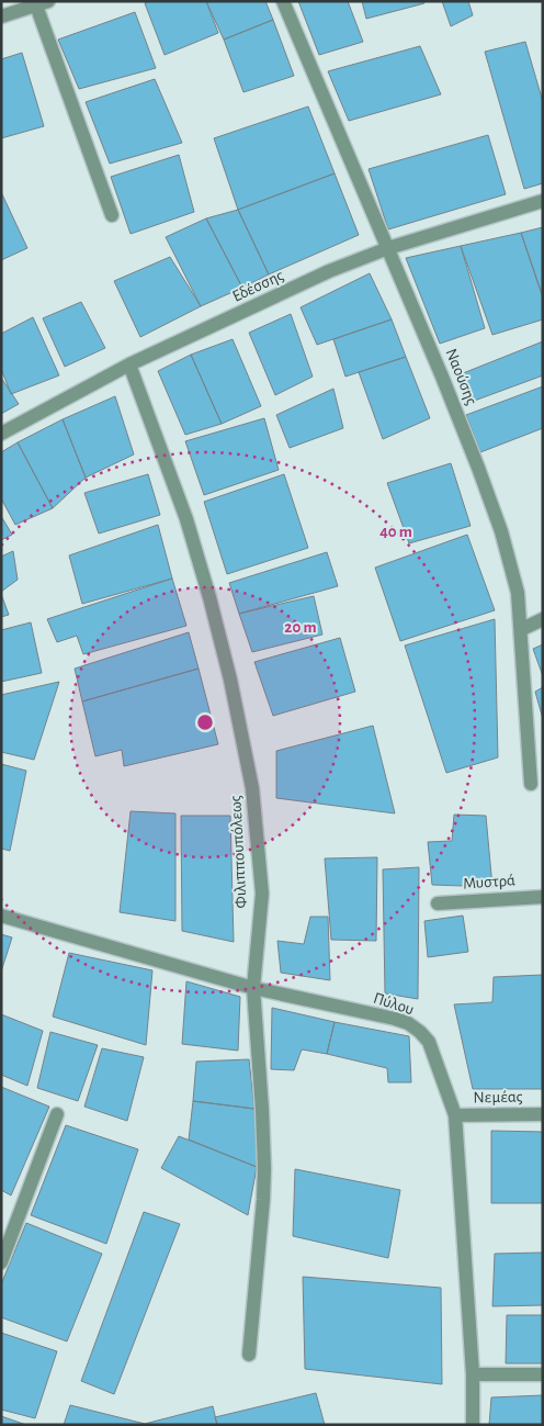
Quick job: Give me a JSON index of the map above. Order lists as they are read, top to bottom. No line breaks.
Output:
{"streets":{"street":["Εδέσσης","Ναούσης","Φιλιππουπόλεως","Μυστρά","Πύλου","Νεμέας"]},"crossings":[["Εδέσσης","Ναούσης"],["Εδέσσης","Φιλιππουπόλεως"],["Φιλιππουπόλεως","Πύλου"],["Πύλου","Νεμέας"]],"rings":["40 m","20 m"]}
